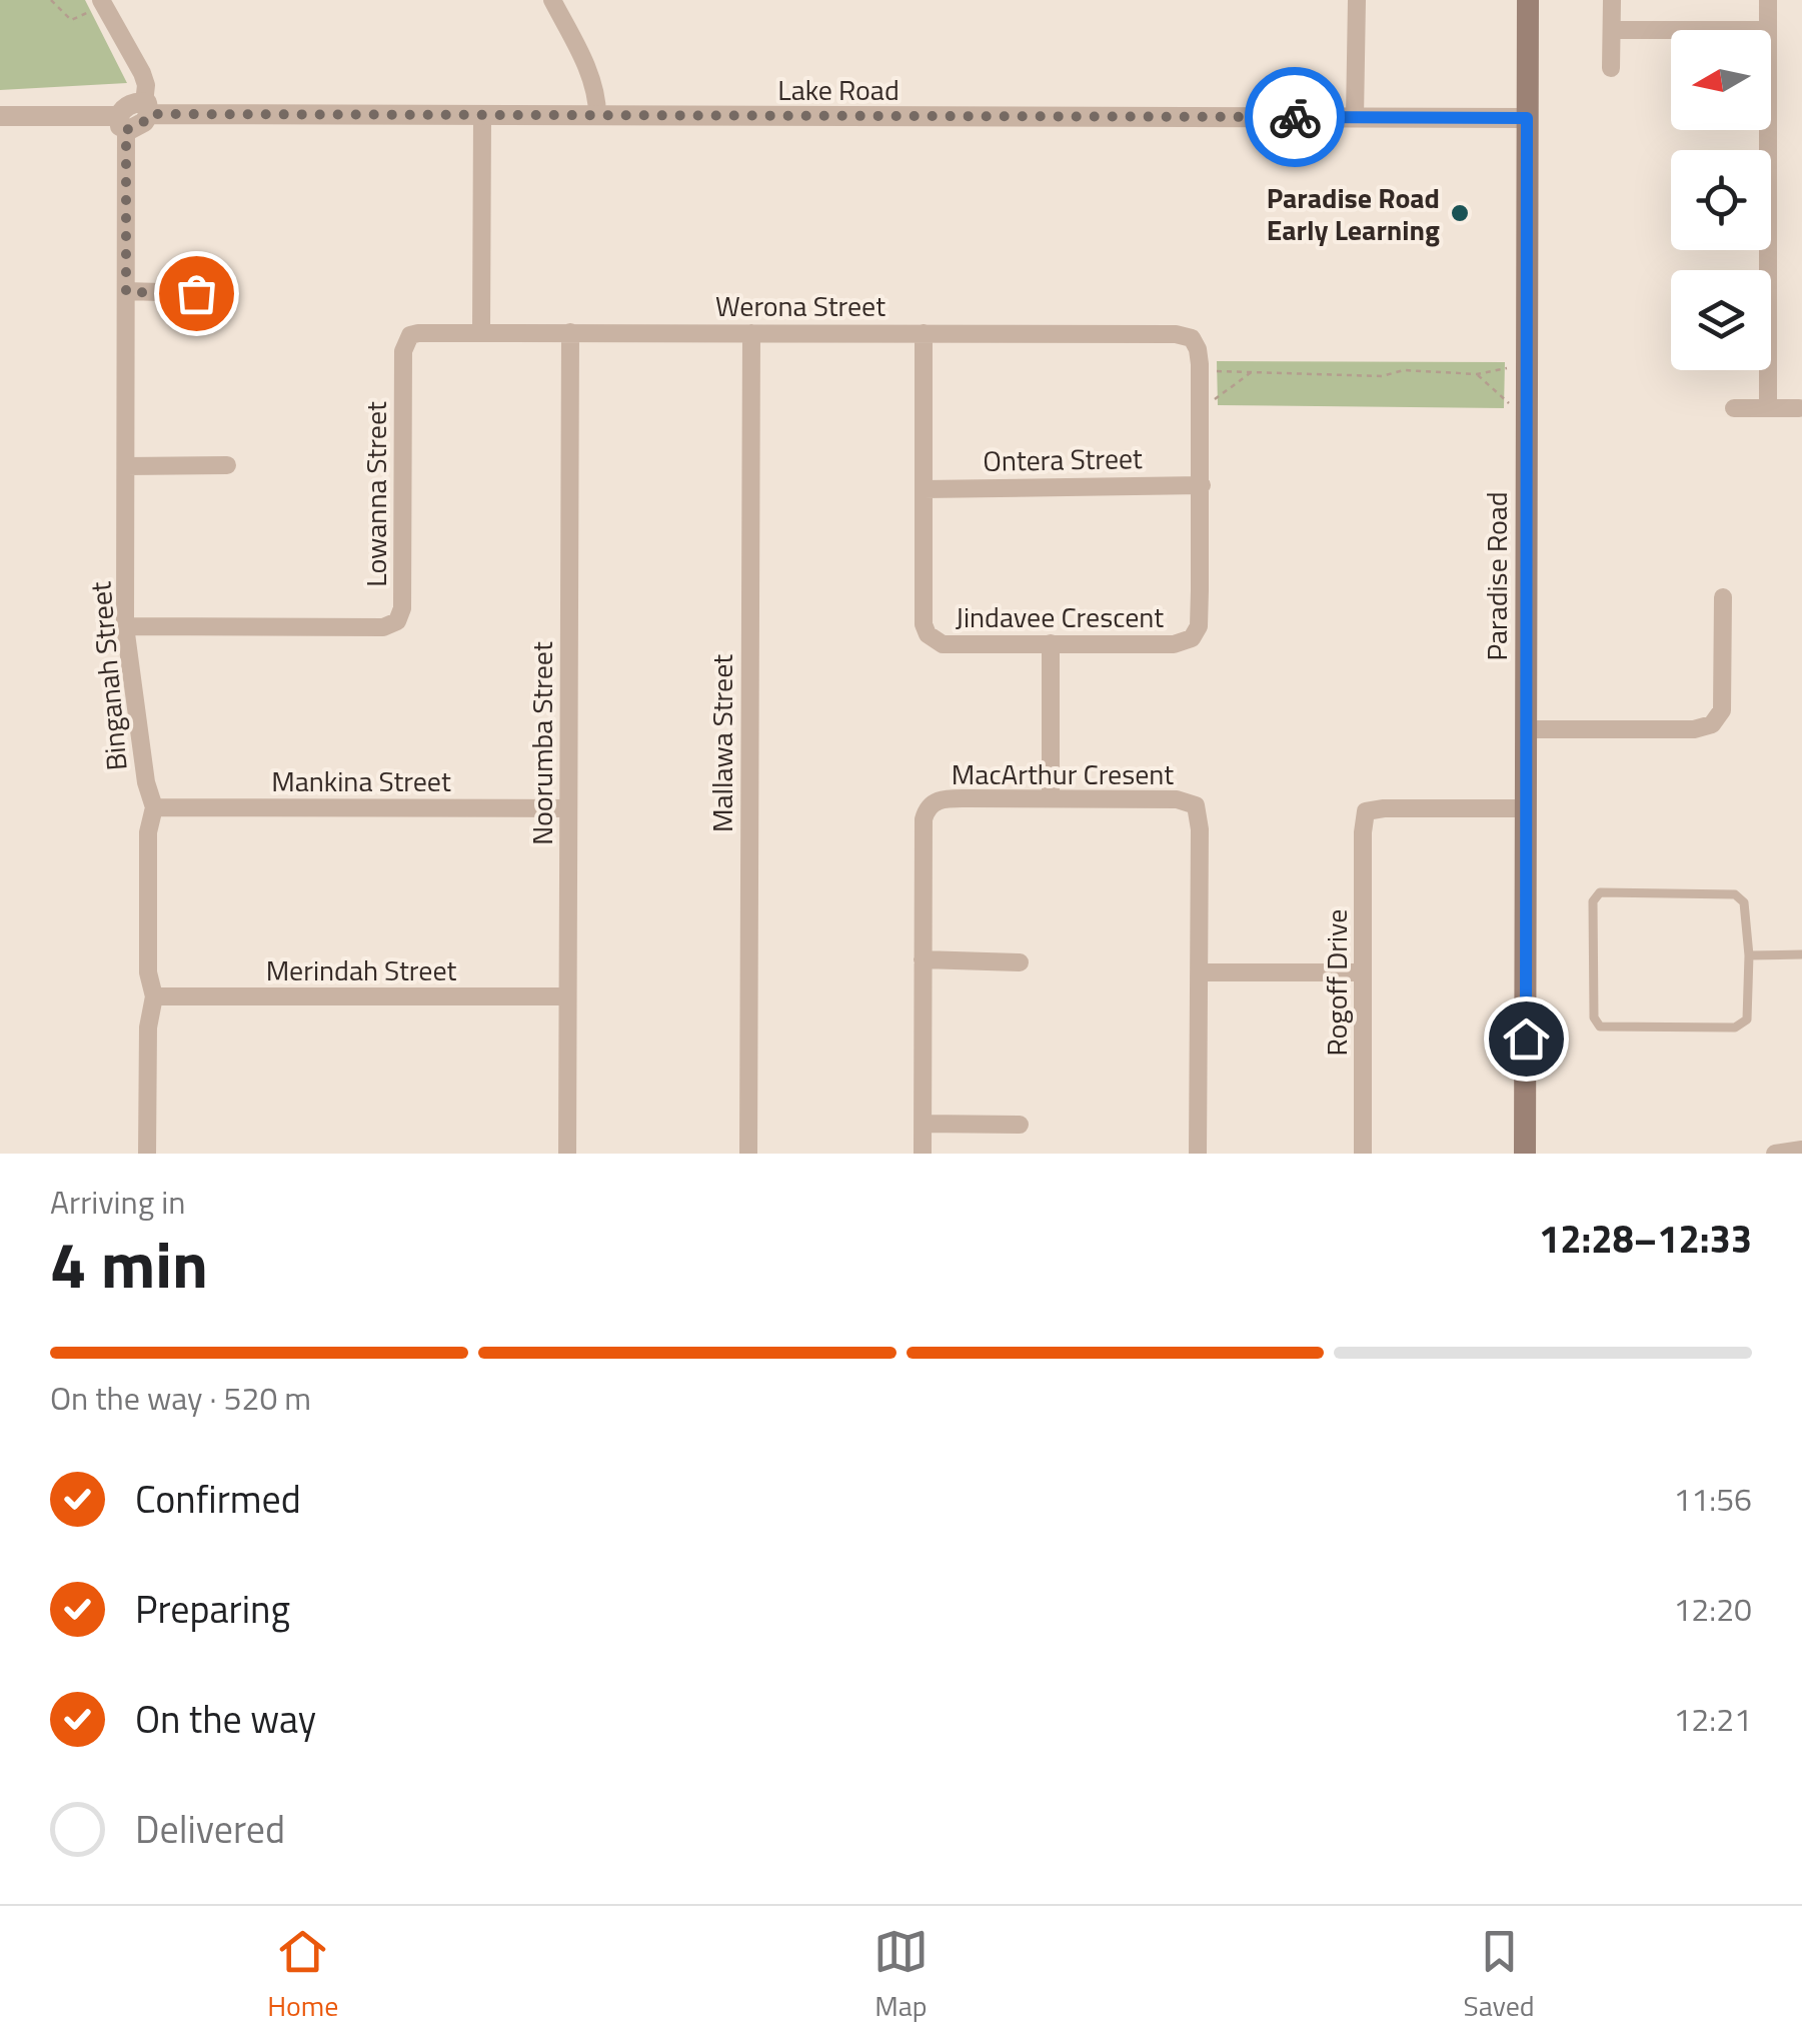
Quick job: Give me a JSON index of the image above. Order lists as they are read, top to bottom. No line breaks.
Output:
{"streets":{"main road":["Paradise Road"],"street":["Lake Road","Werona Street","Ontera Street","Lowanna Street","Jindavee Crescent","Binganah Street","Noorumba Street","Mallawa Street","MacArthur Cresent","Mankina Street","Merindah Street","Rogoff Drive"]},"crossings":[["Lake Road","Paradise Road"],["Werona Street","Lowanna Street"],["Werona Street","Jindavee Crescent"],["Werona Street","Noorumba Street"],["Werona Street","Mallawa Street"],["Ontera Street","Jindavee Crescent"],["Lowanna Street","Binganah Street"],["Paradise Road","Rogoff Drive"],["Binganah Street","Mankina Street"],["Binganah Street","Merindah Street"],["Noorumba Street","Mankina Street"],["Noorumba Street","Merindah Street"]],"places":["Paradise Road Early Learning"],"north":"left","page":{"heading":["4 min","Arriving in","12:28–12:33"],"bar":"On the way · 520 m","list":[["Confirmed","11:56"],["Preparing","12:20"],["On the way","12:21"],"Delivered"],"tabs":["Home","Map","Saved"]}}
